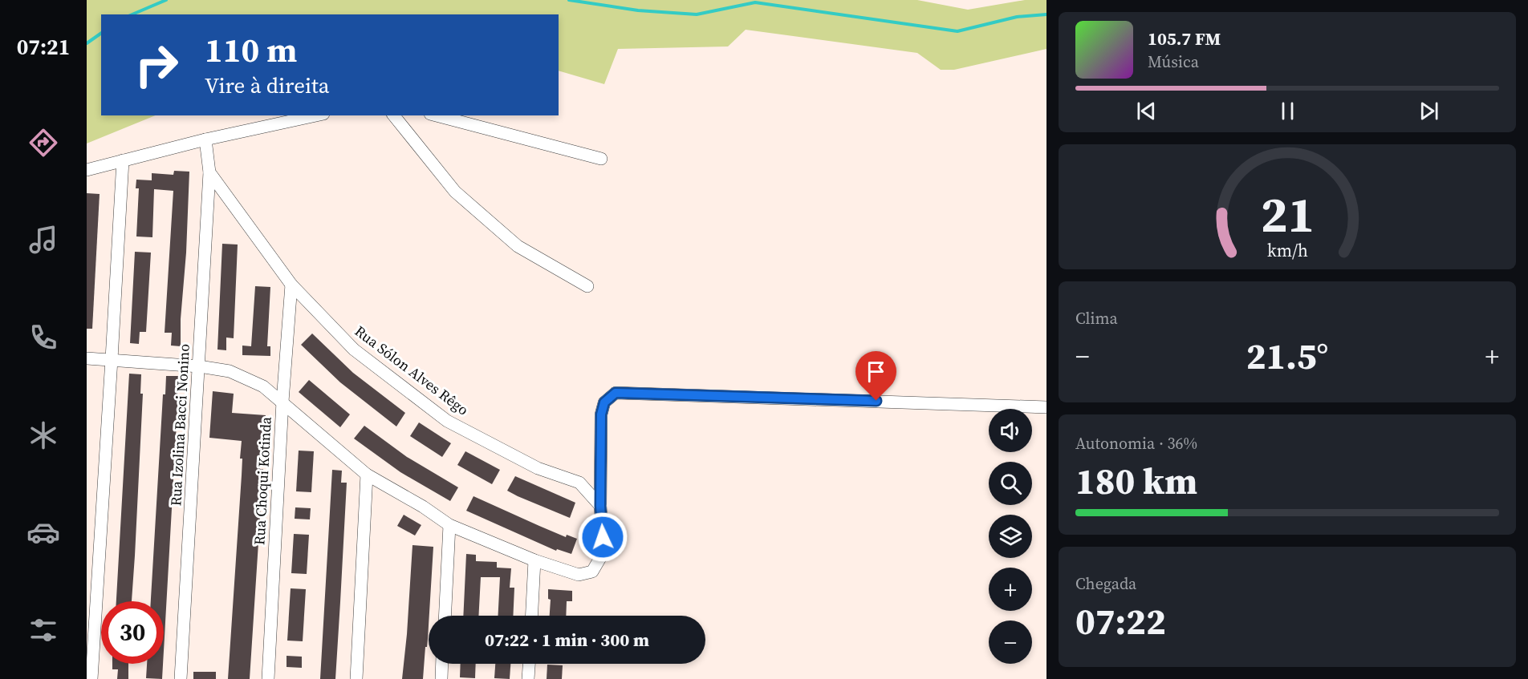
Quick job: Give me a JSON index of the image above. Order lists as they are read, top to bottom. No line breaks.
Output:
{"streets":{"street":["Rua Sólon Alves Rêgo","Rua Izolina Bacci Nonino","Rua Choqui Kotinda"]},"crossings":[["Rua Sólon Alves Rêgo","Rua Izolina Bacci Nonino"],["Rua Sólon Alves Rêgo","Rua Choqui Kotinda"]],"page":{"tabs":"07:21","turn":["110 m","Vire à direita"],"song":["105.7 FM","Música"],"tile":["Clima",["Autonomia · 36%","180 km"],["Chegada","07:22"]],"heat":["−","21.5°","+"],"map_buttons":["+","−"],"limit":"30","trip":"07:22 · 1 min · 300 m","gauge":["21","km/h"]}}
